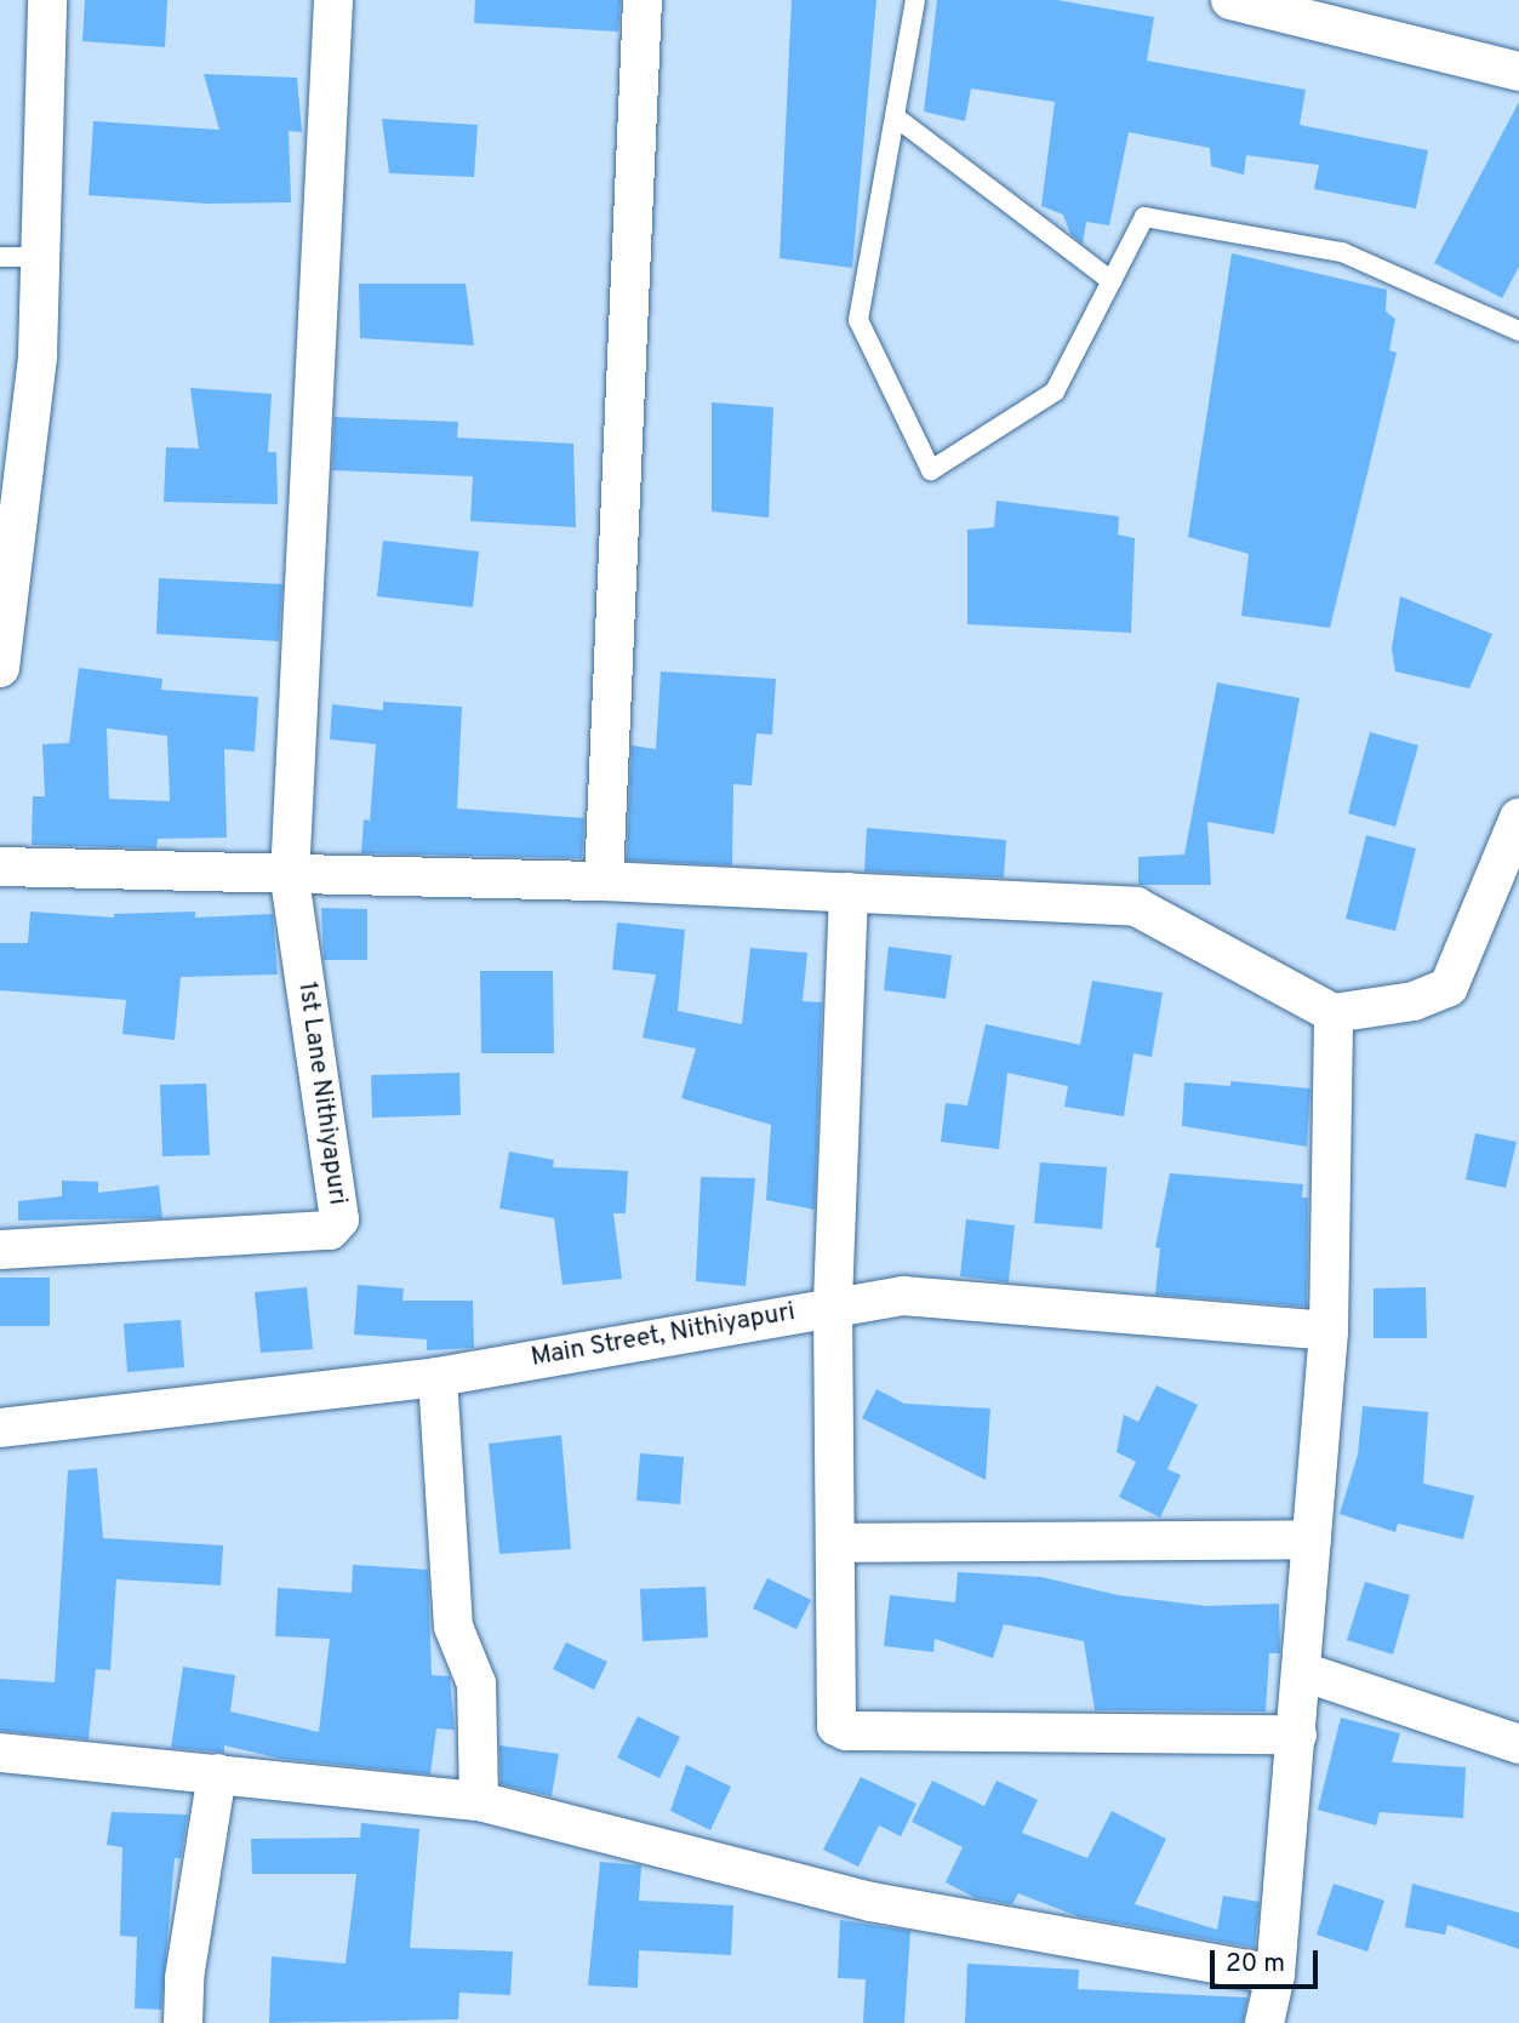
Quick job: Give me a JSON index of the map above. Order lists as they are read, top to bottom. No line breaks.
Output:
{"streets":{"street":["1st Lane Nithiyapuri","Main Street, Nithiyapuri"]},"scale_bar":"20 m"}
